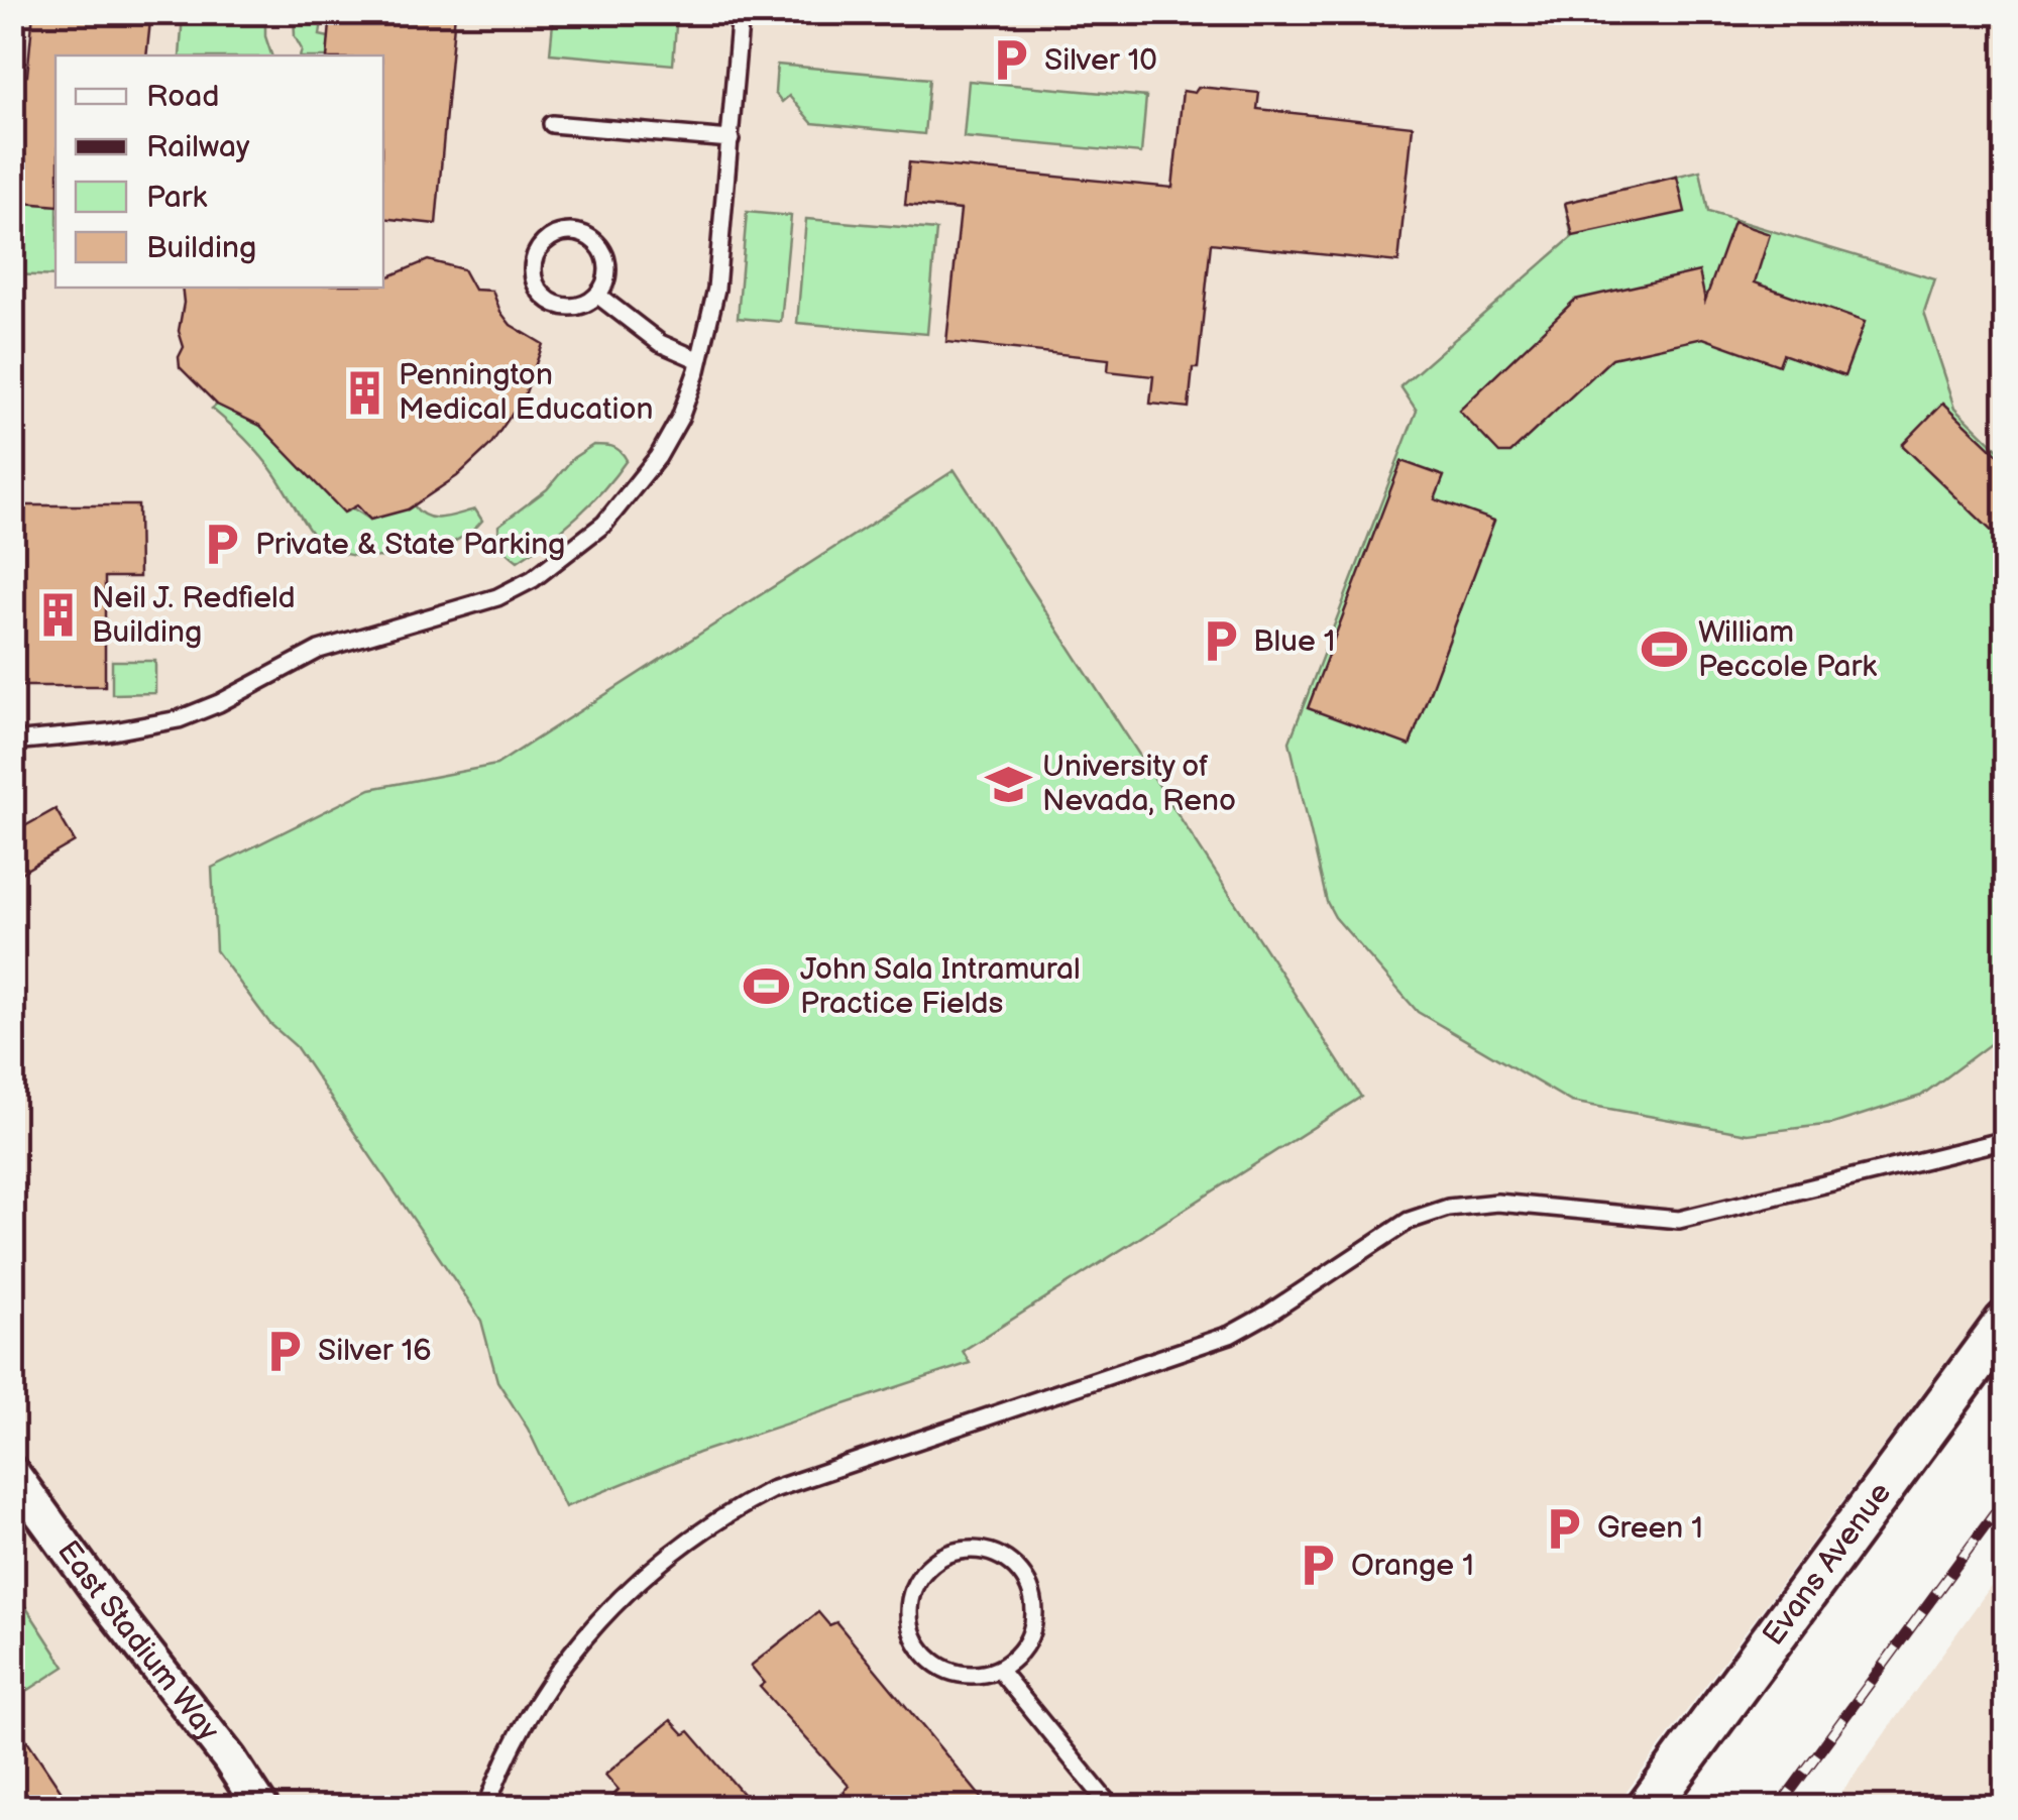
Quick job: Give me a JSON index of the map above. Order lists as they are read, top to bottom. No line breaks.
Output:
{"streets":{"street":["Evans Avenue","East Stadium Way"]},"places":{"parking":["Silver 10","Private & State Parking","Blue 1","Silver 16","Green 1","Orange 1"],"building":["Pennington Medical Education","Neil J. Redfield Building"],"sports":["William Peccole Park","John Sala Intramural Practice Fields"],"school or university":["University of Nevada, Reno"]},"legend":["Road","Railway","Park","Building"]}
